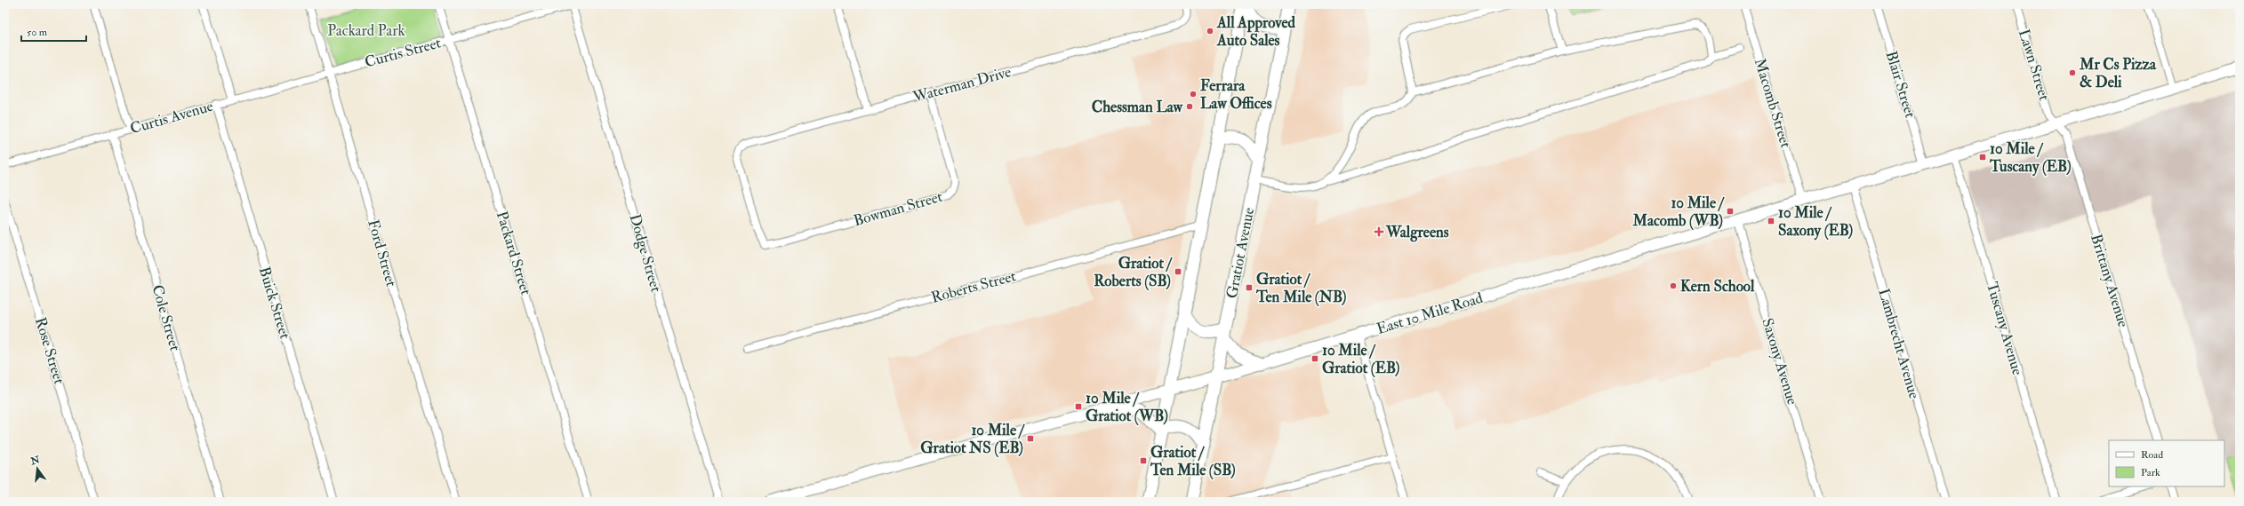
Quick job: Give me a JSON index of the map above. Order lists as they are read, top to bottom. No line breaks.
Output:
{"streets":{"main road":["Gratiot Avenue","East 10 Mile Road"],"street":["Curtis Street","Lawn Street","Waterman Drive","Blair Street","Macomb Street","Curtis Avenue","Bowman Street","Ford Street","Packard Street","Dodge Street","Brittany Avenue","Roberts Street","Buick Street","Cole Street","Tuscany Avenue","Lambrecht Avenue","Rose Street","Saxony Avenue"]},"crossings":[["Curtis Street","Curtis Avenue"],["Curtis Street","Ford Street"],["Curtis Street","Packard Street"],["Curtis Street","Dodge Street"],["Lawn Street","Brittany Avenue"],["Waterman Drive","Bowman Street"],["Blair Street","East 10 Mile Road"],["Macomb Street","East 10 Mile Road"],["Curtis Avenue","Buick Street"],["Curtis Avenue","Cole Street"],["Gratiot Avenue","East 10 Mile Road"],["East 10 Mile Road","Tuscany Avenue"],["East 10 Mile Road","Lambrecht Avenue"],["East 10 Mile Road","Saxony Avenue"]],"parks":["Packard Park"],"places":{"other":["All Approved Auto Sales","Mr Cs Pizza & Deli","Ferrara Law Offices","Chessman Law","Kern School"],"transit":["10 Mile / Tuscany (EB)","10 Mile / Macomb (WB)","10 Mile / Saxony (EB)","Gratiot / Roberts (SB)","Gratiot / Ten Mile (NB)","10 Mile / Gratiot (EB)","10 Mile / Gratiot (WB)","10 Mile / Gratiot NS (EB)","Gratiot / Ten Mile (SB)"],"health":["Walgreens"]},"legend":["Road","Park"],"scale_bar":"50 m","north":"top"}
